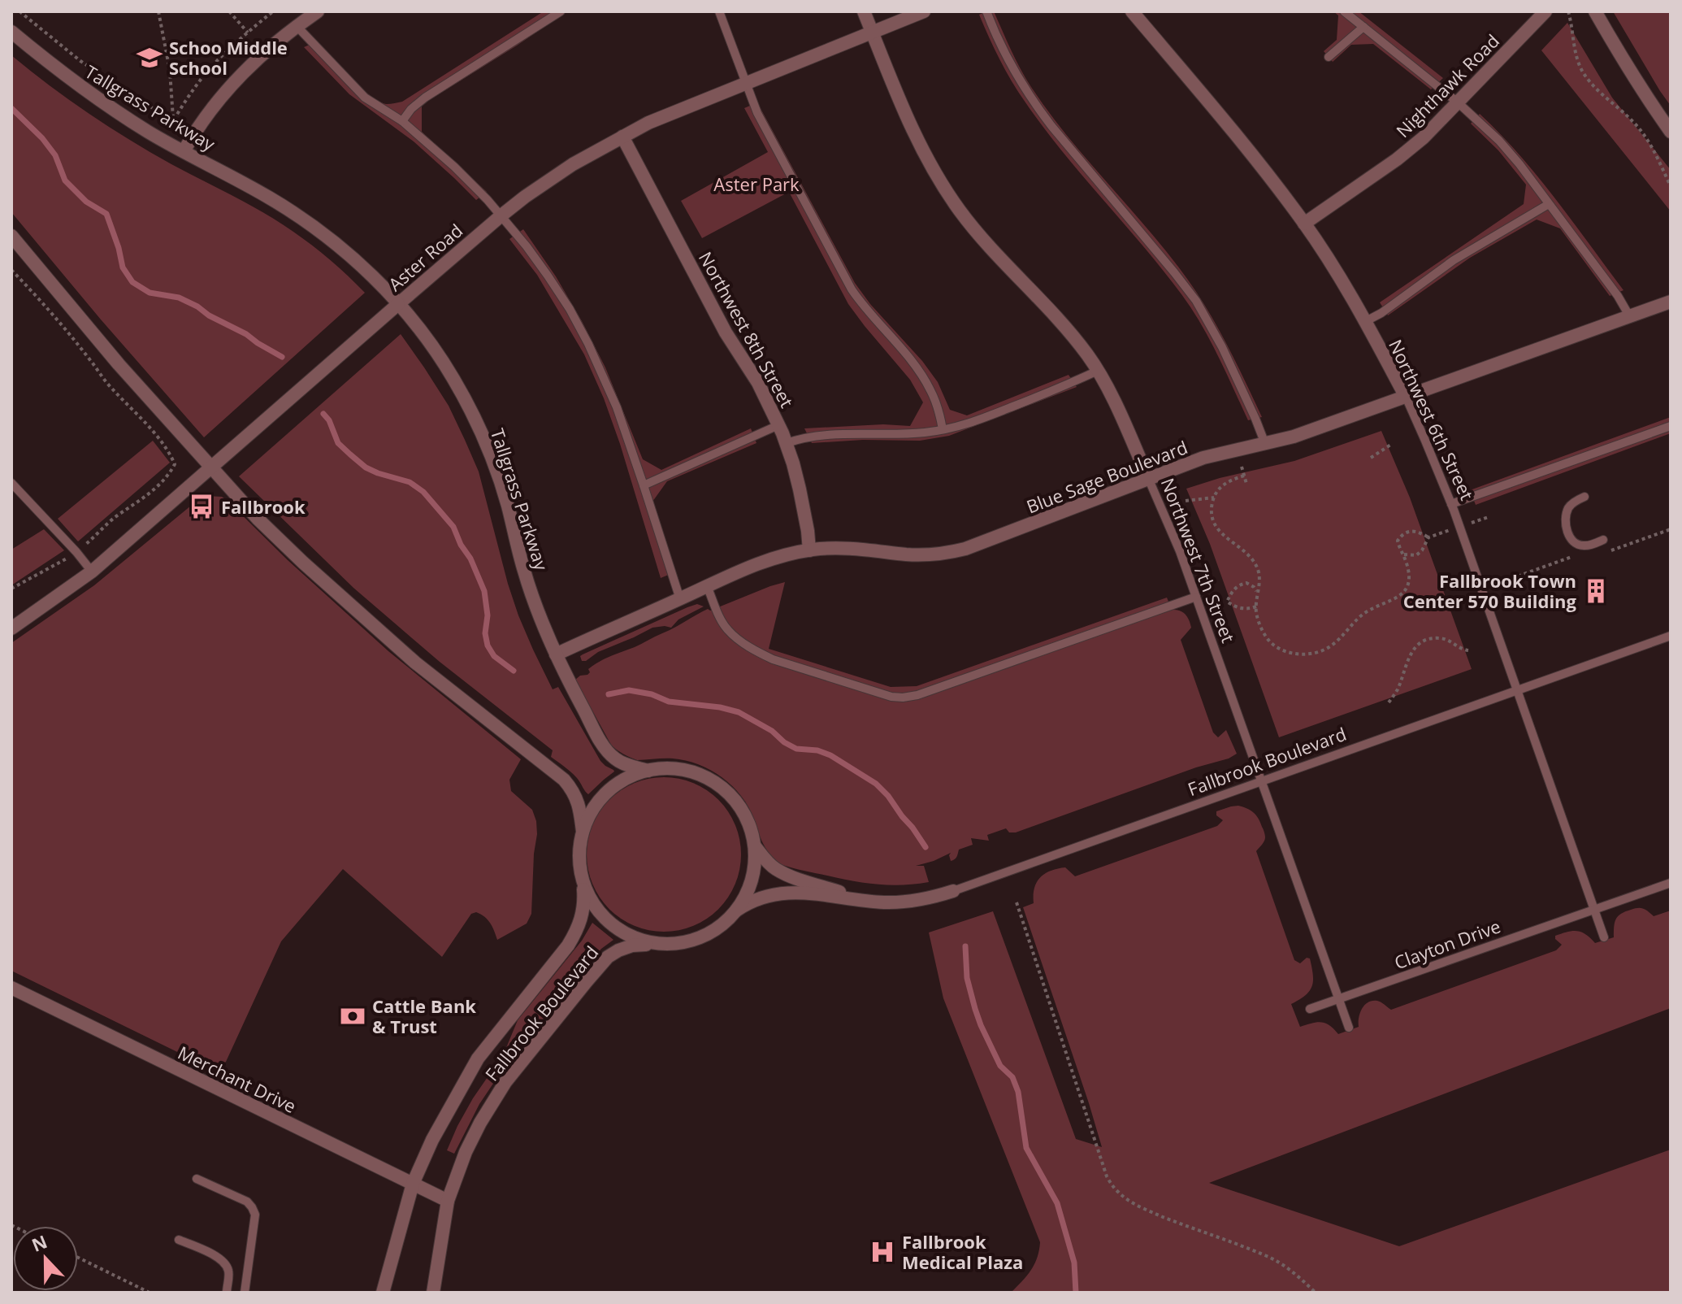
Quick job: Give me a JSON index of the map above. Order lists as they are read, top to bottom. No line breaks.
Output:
{"streets":{"street":["Nighthawk Road","Tallgrass Parkway","Aster Road","Northwest 8th Street","Northwest 6th Street","Blue Sage Boulevard","Northwest 7th Street","Fallbrook Boulevard","Merchant Drive"],"lane":["Clayton Drive"]},"crossings":[["Nighthawk Road","Northwest 6th Street"],["Tallgrass Parkway","Aster Road"],["Tallgrass Parkway","Blue Sage Boulevard"],["Tallgrass Parkway","Fallbrook Boulevard"],["Aster Road","Northwest 8th Street"],["Aster Road","Northwest 7th Street"],["Northwest 8th Street","Blue Sage Boulevard"],["Northwest 6th Street","Blue Sage Boulevard"],["Northwest 6th Street","Fallbrook Boulevard"],["Northwest 6th Street","Clayton Drive"],["Blue Sage Boulevard","Northwest 7th Street"],["Northwest 7th Street","Fallbrook Boulevard"],["Northwest 7th Street","Clayton Drive"],["Fallbrook Boulevard","Merchant Drive"]],"parks":["Aster Park"],"places":{"school or university":["Schoo Middle School"],"bus stop":["Fallbrook"],"building":["Fallbrook Town Center 570 Building"],"bank":["Cattle Bank & Trust"],"hospital":["Fallbrook Medical Plaza"]},"north":"top"}
